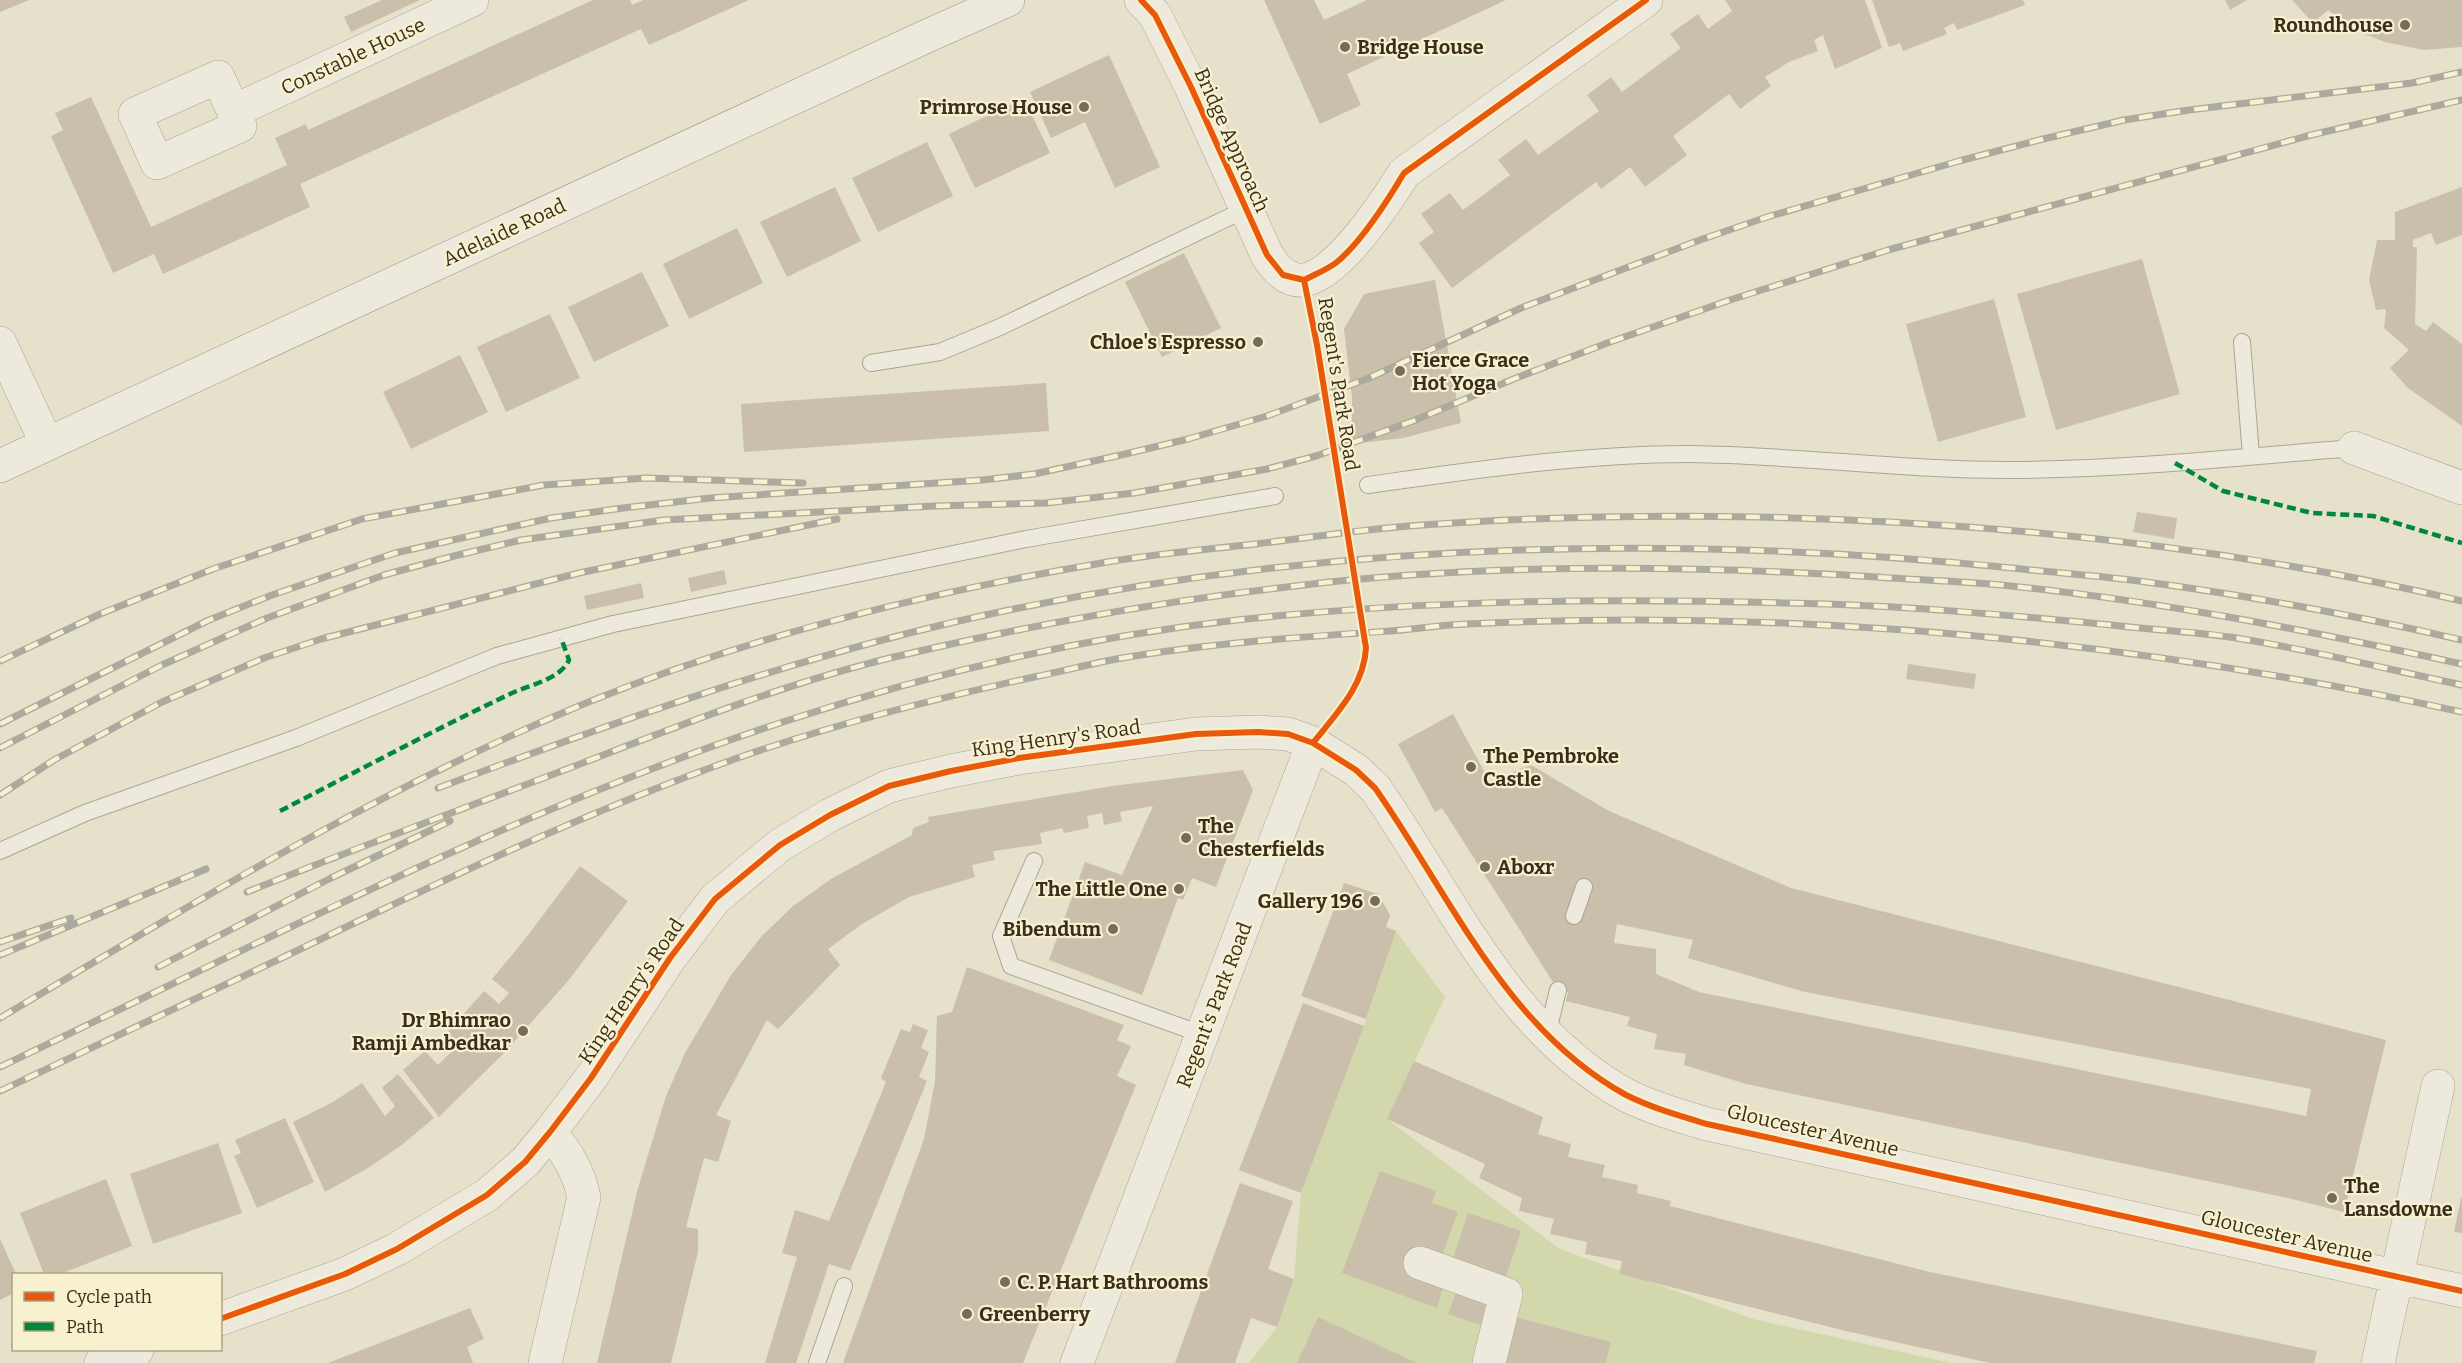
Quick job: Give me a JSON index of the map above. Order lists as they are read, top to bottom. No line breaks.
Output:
{"streets":{"street":["Constable House","Bridge Approach","Adelaide Road","Regent's Park Road","King Henry's Road","Gloucester Avenue"]},"crossings":[["Bridge Approach","Regent's Park Road"],["Regent's Park Road","King Henry's Road"],["Regent's Park Road","Gloucester Avenue"],["King Henry's Road","Gloucester Avenue"]],"places":["Roundhouse","Bridge House","Primrose House","Chloe's Espresso","Fierce Grace Hot Yoga","The Pembroke Castle","The Chesterfields","Aboxr","The Little One","Gallery 196","Bibendum","Dr Bhimrao Ramji Ambedkar","The Lansdowne","C. P. Hart Bathrooms","Greenberry"],"legend":["Cycle path","Path"]}
